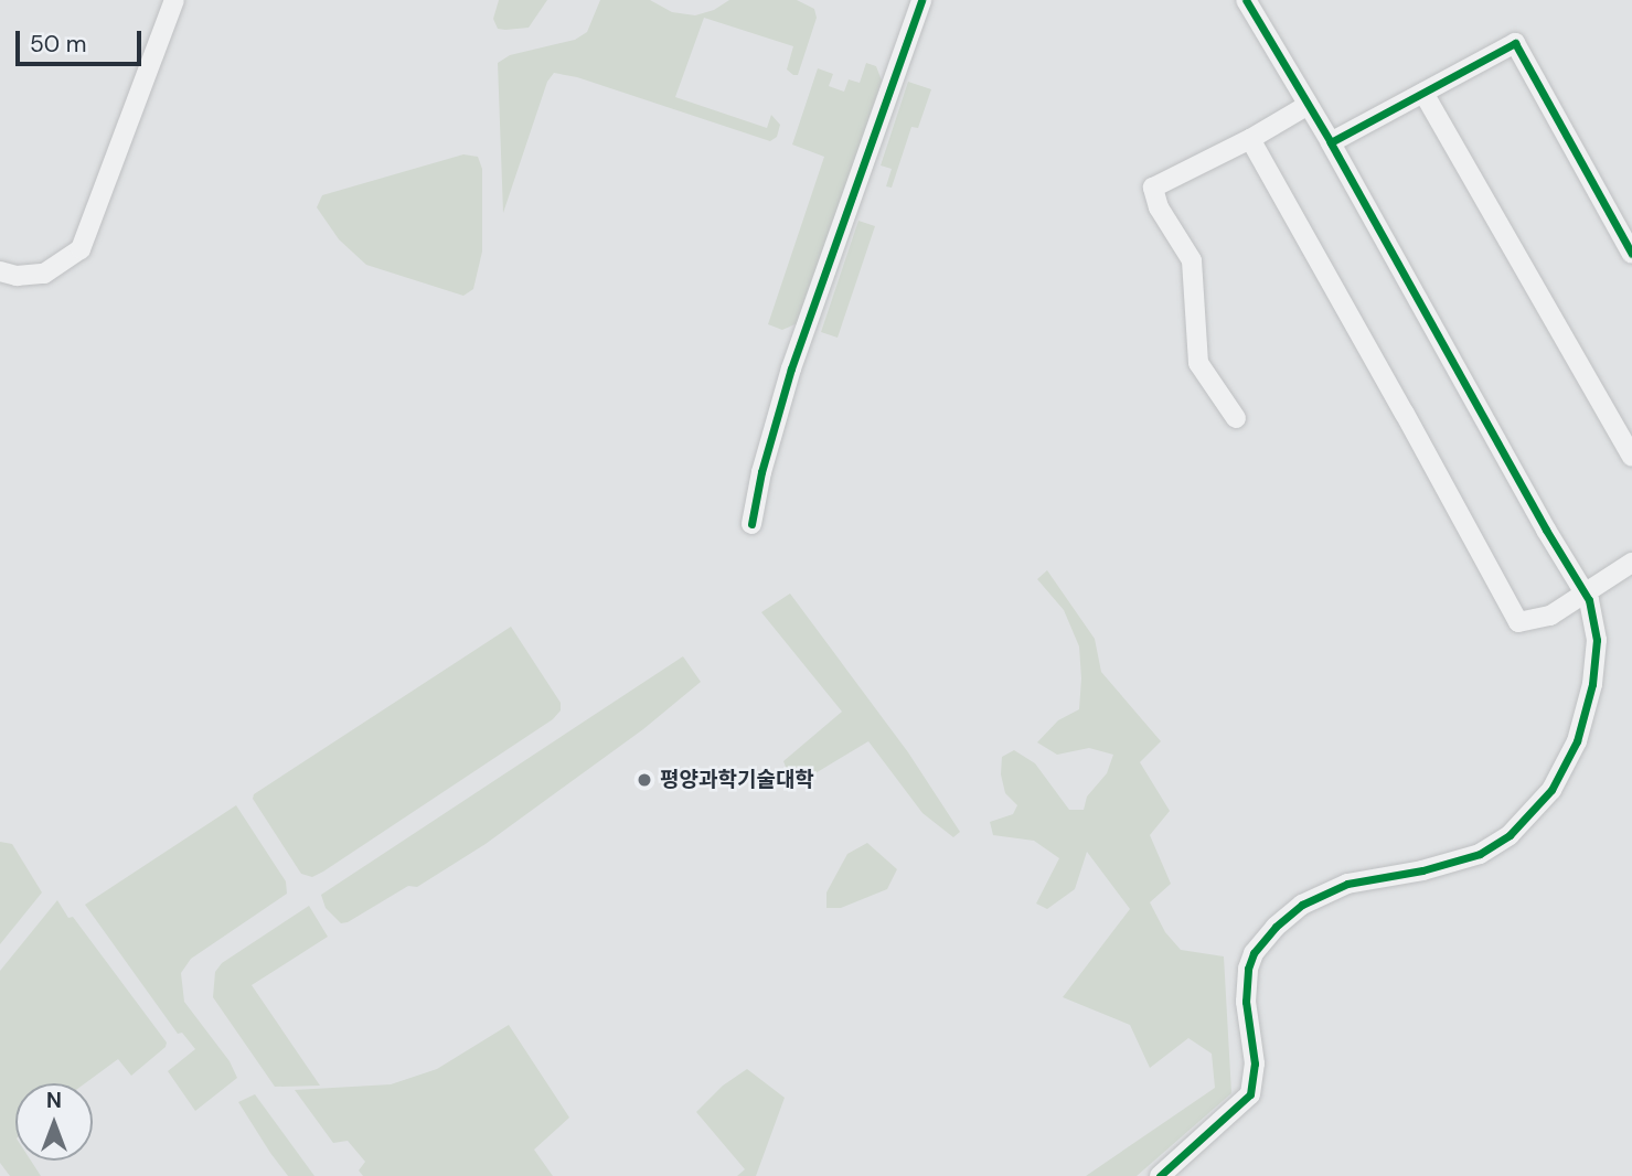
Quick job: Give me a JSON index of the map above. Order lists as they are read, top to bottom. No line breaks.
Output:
{"places":["평양과학기술대학"],"scale_bar":"50 m","north":"top"}
